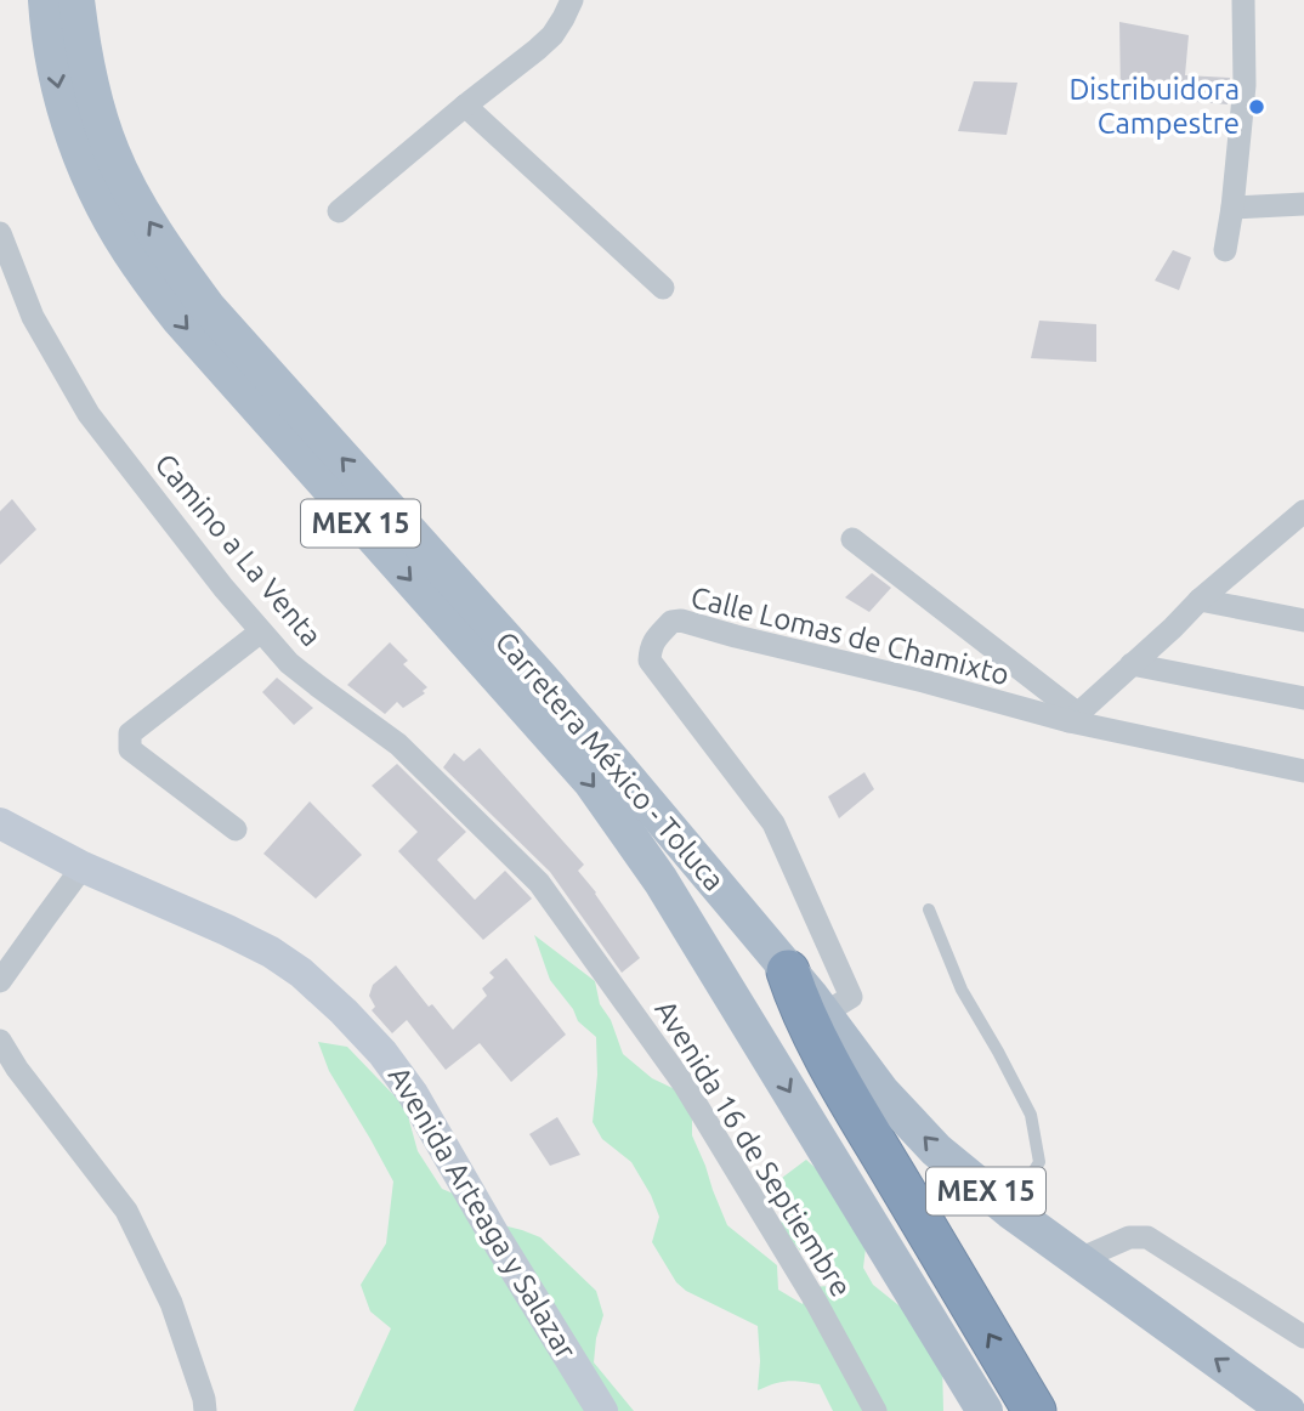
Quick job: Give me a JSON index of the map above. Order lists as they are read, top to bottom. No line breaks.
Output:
{"streets":{"main road":["MEX 15","Carretera México - Toluca"],"street":["Camino a La Venta","Calle Lomas de Chamixto","Avenida 16 de Septiembre","Avenida Arteaga y Salazar"]},"crossings":[["Camino a La Venta","Avenida 16 de Septiembre"],["Calle Lomas de Chamixto","Carretera México - Toluca"]],"places":["Distribuidora Campestre"]}
